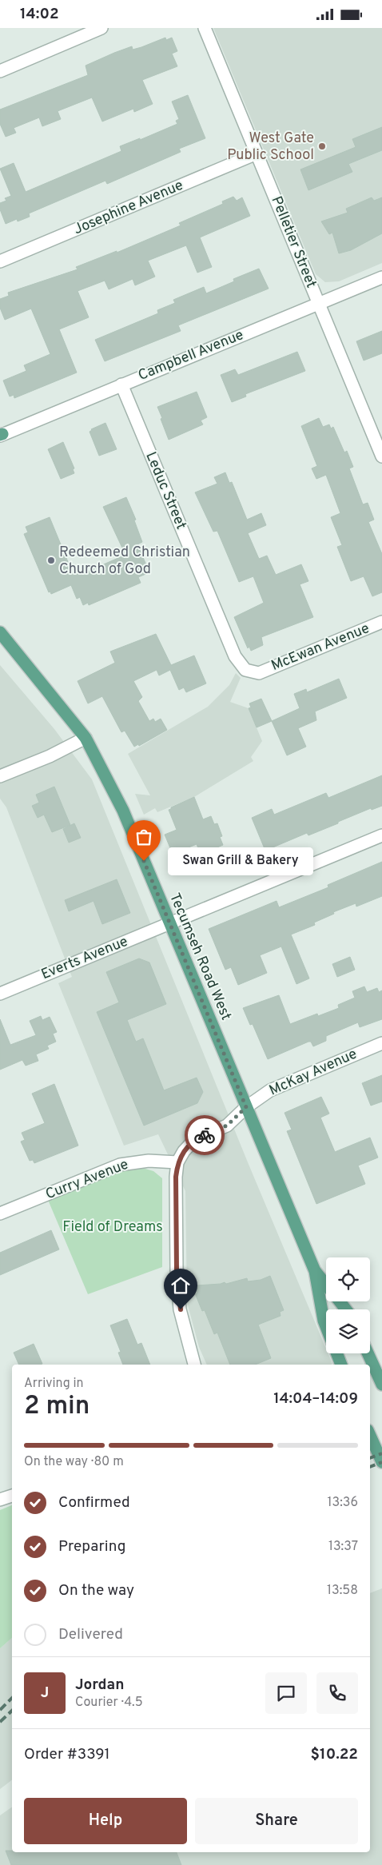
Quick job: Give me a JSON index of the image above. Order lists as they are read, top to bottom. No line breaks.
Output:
{"streets":{"main road":["Tecumseh Road West"],"street":["Josephine Avenue","Pelletier Street","Campbell Avenue","Leduc Street","McEwan Avenue","Everts Avenue","McKay Avenue","Curry Avenue"]},"crossings":[["Josephine Avenue","Pelletier Street"],["Pelletier Street","Campbell Avenue"],["Campbell Avenue","Leduc Street"],["Leduc Street","McEwan Avenue"],["Tecumseh Road West","Everts Avenue"],["Tecumseh Road West","McKay Avenue"],["McKay Avenue","Curry Avenue"]],"parks":["Field of Dreams"],"places":["West Gate Public School","Redeemed Christian Church of God","Swan Grill & Bakery"],"page":{"status":"14:02","bubble":"Swan Grill & Bakery","heading":["2 min","Arriving in","14:04–14:09"],"panel":["Jordan","Courier · 4.5","Order #3391","$10.22"],"bar":"On the way · 80 m","list":[["Confirmed","13:36"],["Preparing","13:37"],["On the way","13:58"],"Delivered"],"round":"J","buttons":["Help","Share"]}}
